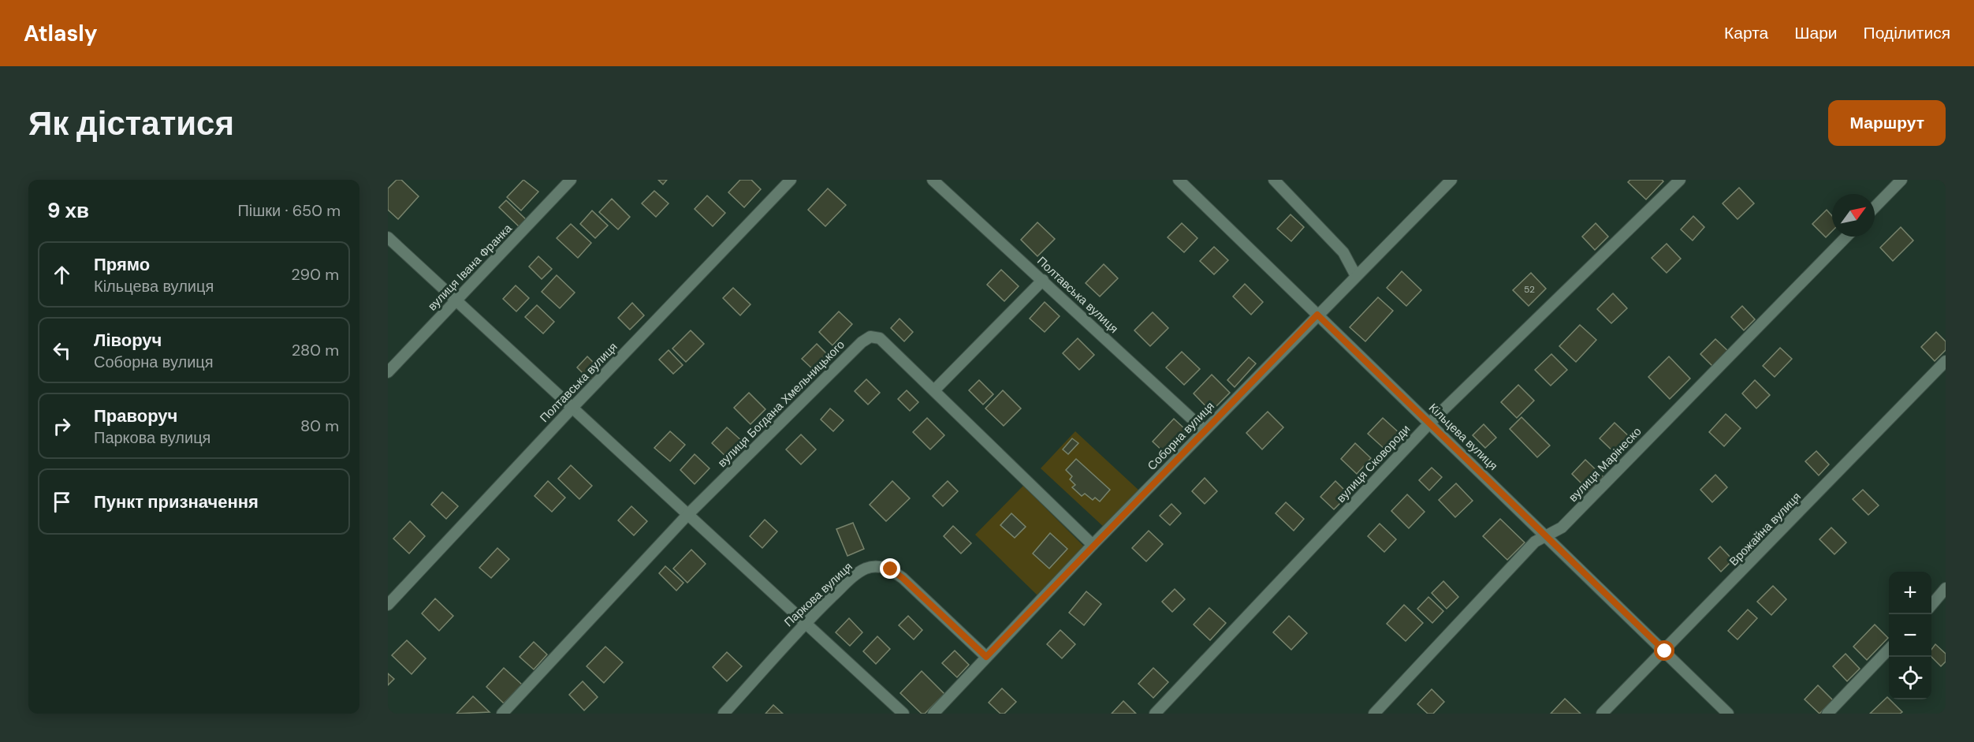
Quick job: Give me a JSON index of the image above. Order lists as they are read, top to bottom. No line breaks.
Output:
{"streets":{"street":["вулиця Івана Франка","Полтавська вулиця","вулиця Богдана Хмельницького","Соборна вулиця","Кільцева вулиця","вулиця Сковороди","вулиця Марінеско","Врожайна вулиця","Паркова вулиця"]},"crossings":[["Полтавська вулиця","Соборна вулиця"],["вулиця Богдана Хмельницького","Соборна вулиця"],["Соборна вулиця","Кільцева вулиця"],["Соборна вулиця","Паркова вулиця"],["Кільцева вулиця","вулиця Сковороди"],["Кільцева вулиця","вулиця Марінеско"],["Кільцева вулиця","Врожайна вулиця"]],"house_numbers":["52"],"north":"top right","page":{"header":"Atlasly","nav":["Карта","Шари","Поділитися"],"buttons":"Маршрут","title":"Як дістатися","heading":["9 хв","Пішки · 650 m"],"list":[["Прямо","Кільцева вулиця","290 m"],["Ліворуч","Соборна вулиця","280 m"],["Праворуч","Паркова вулиця","80 m"],"Пункт призначення"],"map_buttons":["+","−"]}}
